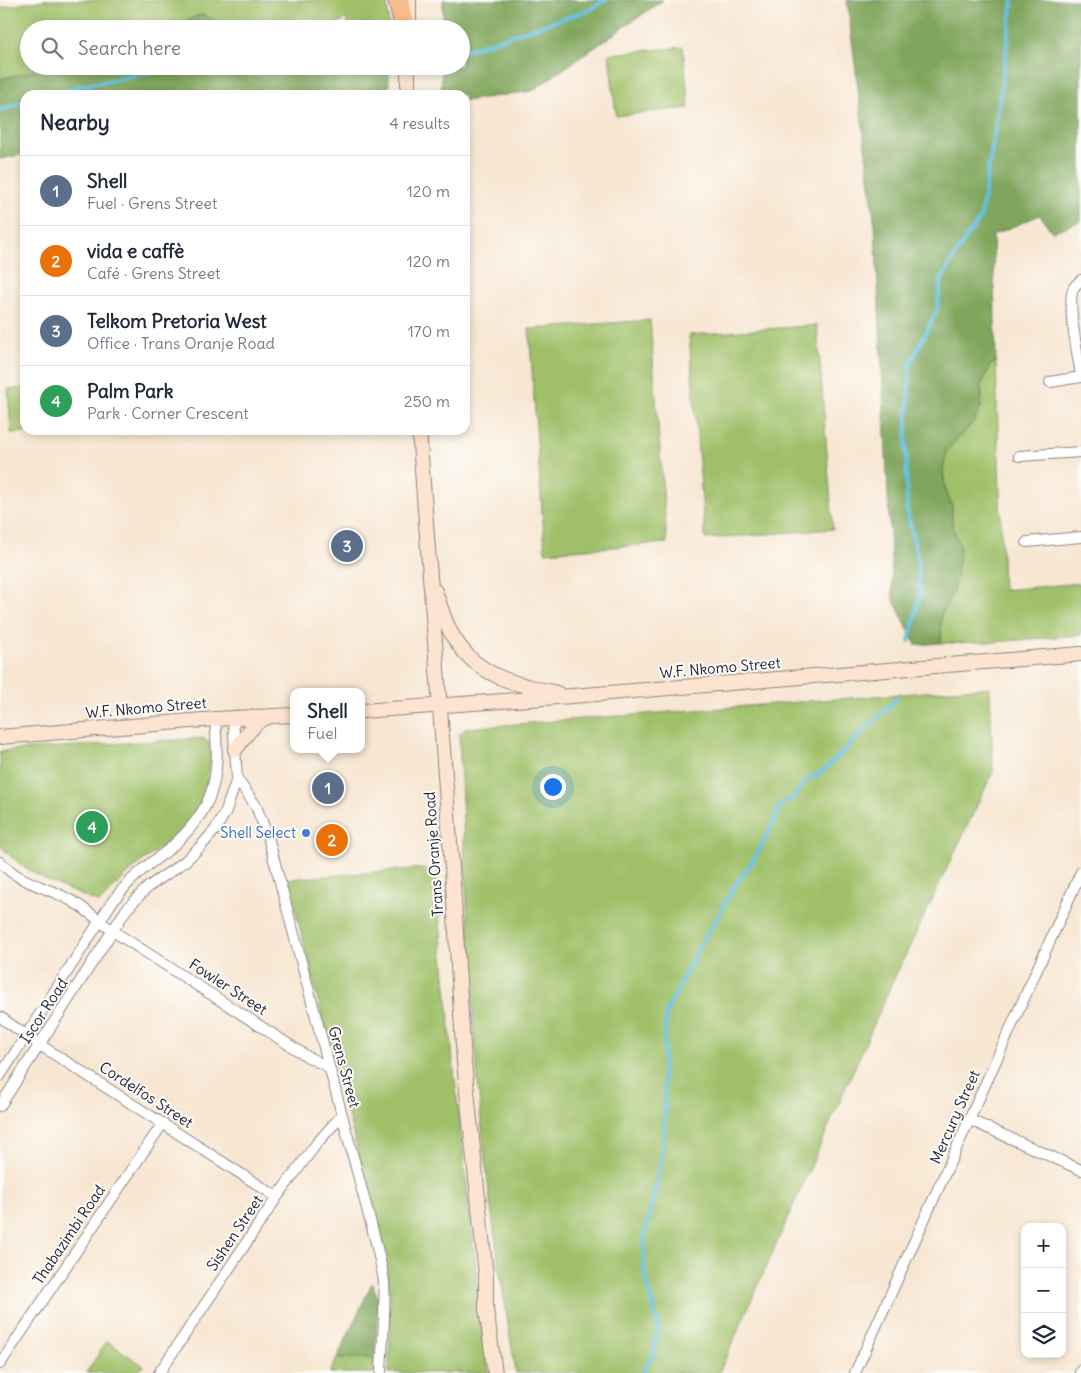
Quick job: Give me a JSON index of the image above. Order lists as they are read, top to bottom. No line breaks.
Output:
{"streets":{"main road":["W.F. Nkomo Street","Trans Oranje Road"],"street":["Fowler Street","Iscor Road","Grens Street","Cordelfos Street","Mercury Street","Sishen Street","Thabazimbi Road"]},"crossings":[["W.F. Nkomo Street","Trans Oranje Road"],["W.F. Nkomo Street","Iscor Road"],["Fowler Street","Iscor Road"],["Fowler Street","Grens Street"],["Iscor Road","Grens Street"],["Iscor Road","Cordelfos Street"],["Grens Street","Sishen Street"],["Cordelfos Street","Sishen Street"],["Cordelfos Street","Thabazimbi Road"]],"places":["Shell Select"],"page":{"search":"Search here","heading":["Nearby","4 results"],"list":[{"mark":"1","name":"Shell","note":"Fuel · Grens Street","value":"120 m"},{"mark":"2","name":"vida e caffè","note":"Café · Grens Street","value":"120 m"},{"mark":"3","name":"Telkom Pretoria West","note":"Office · Trans Oranje Road","value":"170 m"},{"mark":"4","name":"Palm Park","note":"Park · Corner Crescent","value":"250 m"}],"pins":["3","1","4","2"],"popup":["Shell","Fuel"],"map_buttons":["+","−"]}}
